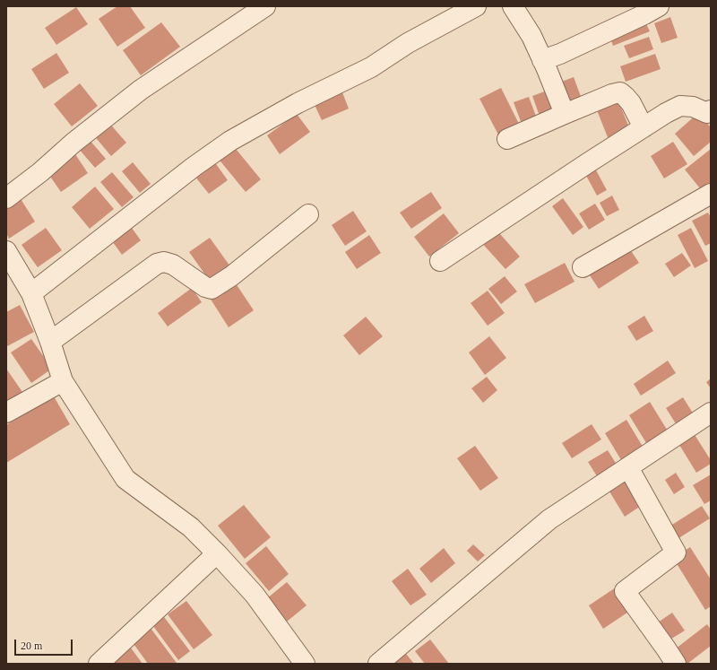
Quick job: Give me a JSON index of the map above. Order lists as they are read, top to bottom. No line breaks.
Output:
{"scale_bar":"20 m"}
